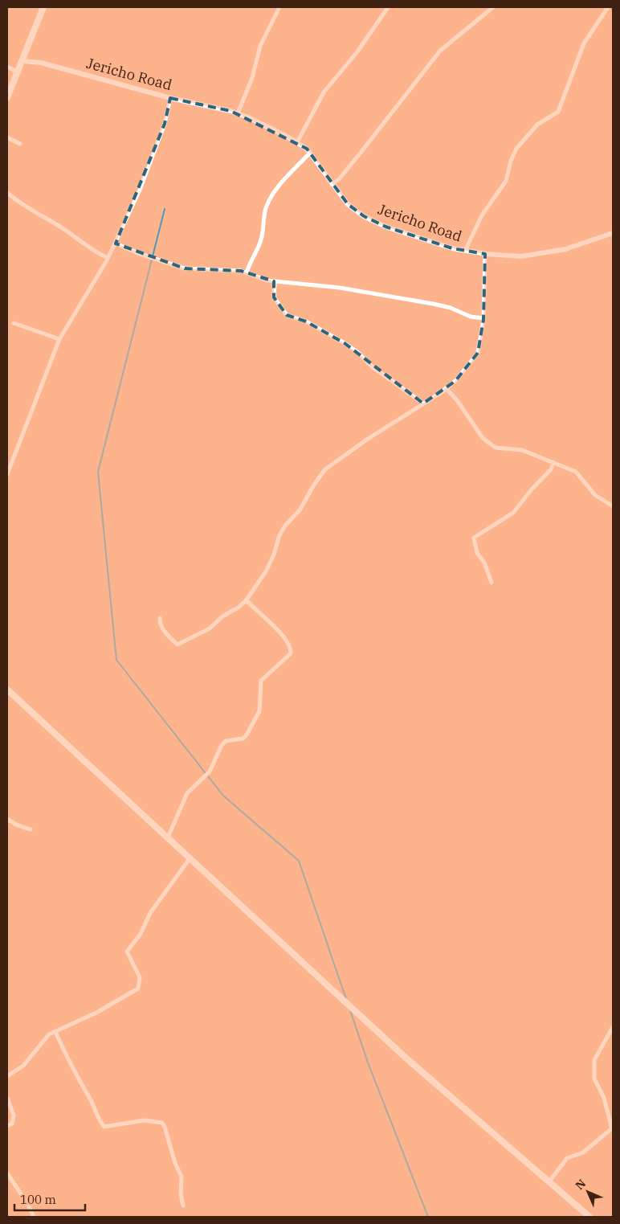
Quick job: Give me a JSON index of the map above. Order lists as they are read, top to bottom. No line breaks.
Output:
{"streets":{"street":["Jericho Road"]},"scale_bar":"100 m","north":"top left"}
